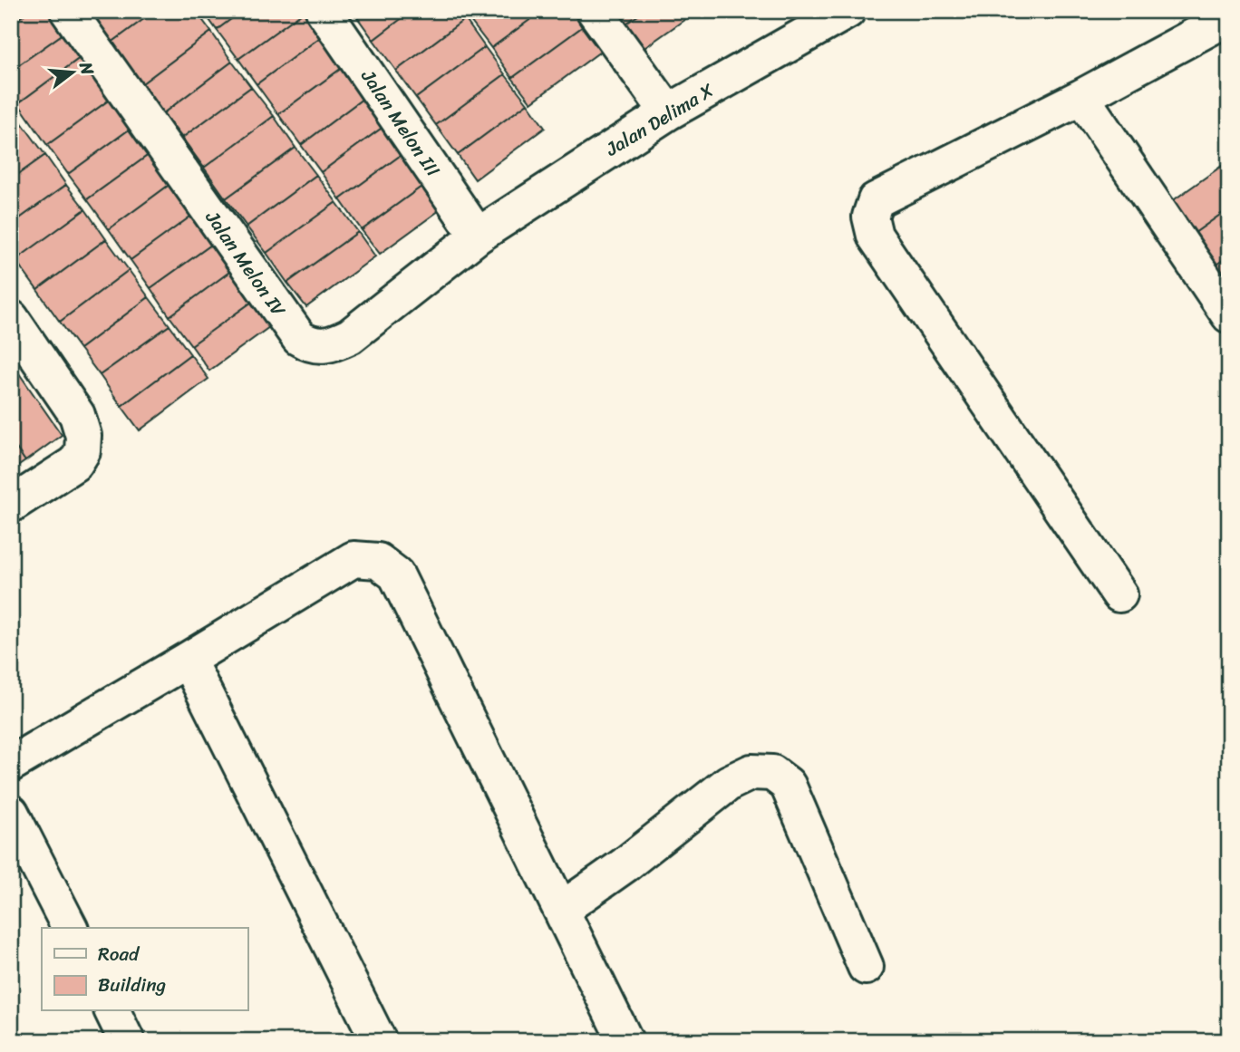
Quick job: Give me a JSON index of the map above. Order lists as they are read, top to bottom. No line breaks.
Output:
{"streets":{"street":["Jalan Delima X","Jalan Melon III","Jalan Melon IV"]},"crossings":[["Jalan Delima X","Jalan Melon III"],["Jalan Delima X","Jalan Melon IV"],["Jalan Melon III","Jalan Melon IV"]],"legend":["Road","Building"],"north":"right"}
